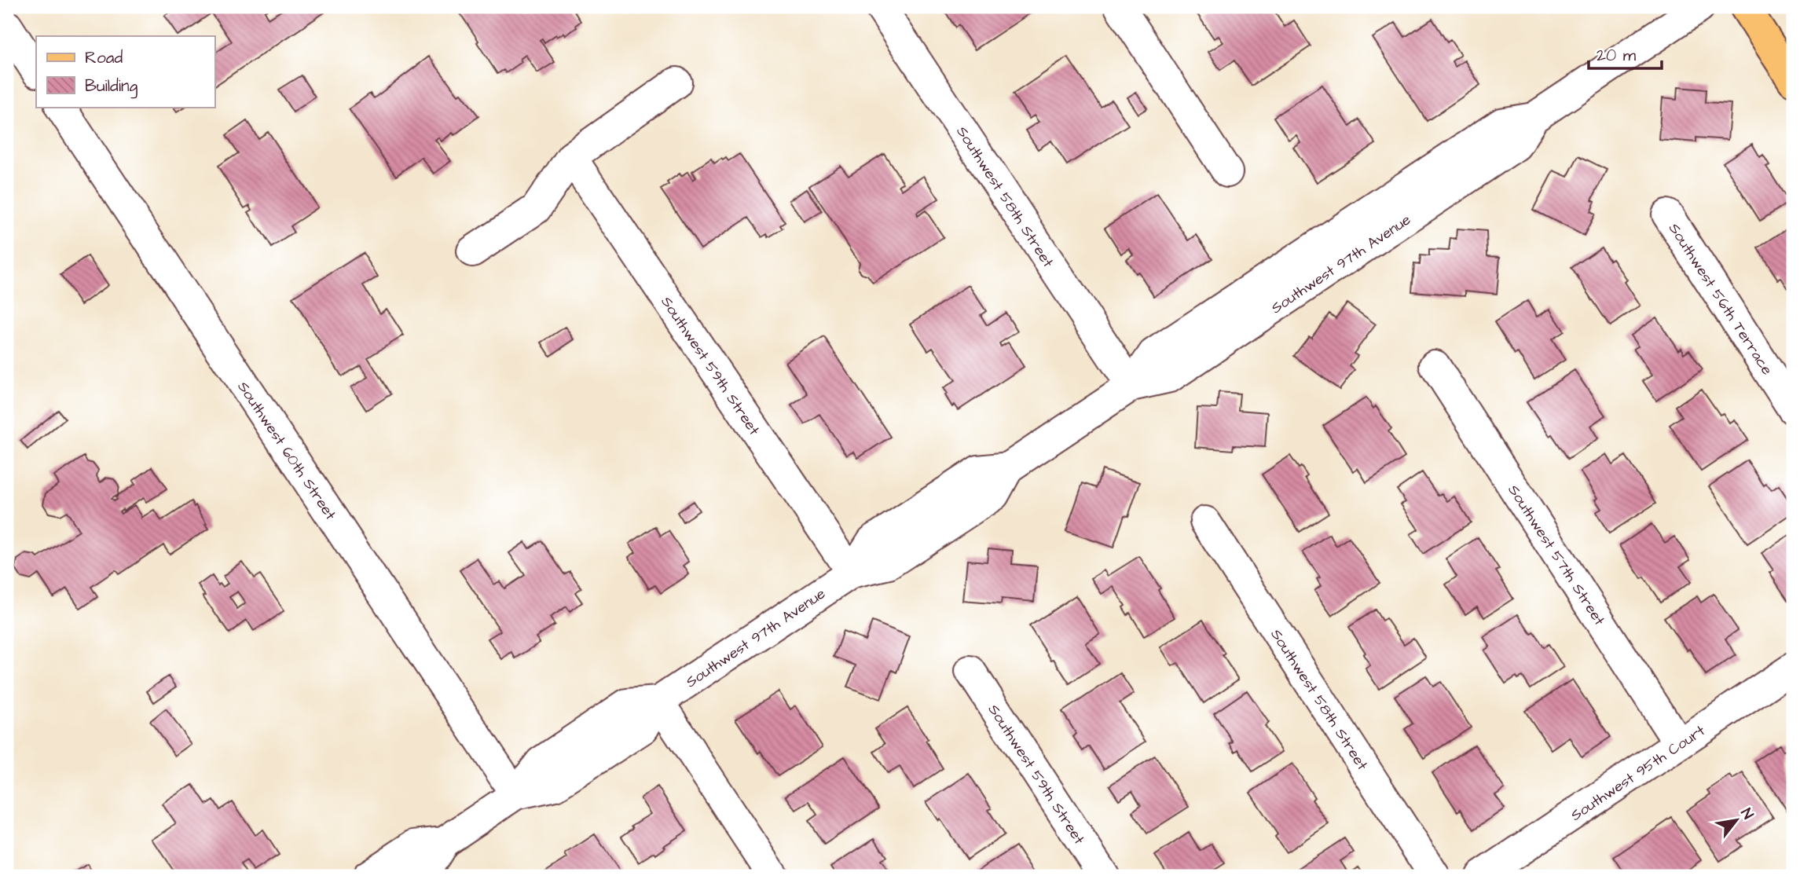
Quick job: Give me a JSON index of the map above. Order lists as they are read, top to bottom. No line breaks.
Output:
{"streets":{"street":["Southwest 58th Street","Southwest 97th Avenue","Southwest 56th Terrace","Southwest 59th Street","Southwest 60th Street","Southwest 57th Street","Southwest 95th Court"]},"crossings":[["Southwest 58th Street","Southwest 97th Avenue"],["Southwest 97th Avenue","Southwest 59th Street"],["Southwest 97th Avenue","Southwest 60th Street"],["Southwest 57th Street","Southwest 95th Court"]],"legend":["Road","Building"],"scale_bar":"20 m","north":"top right"}
